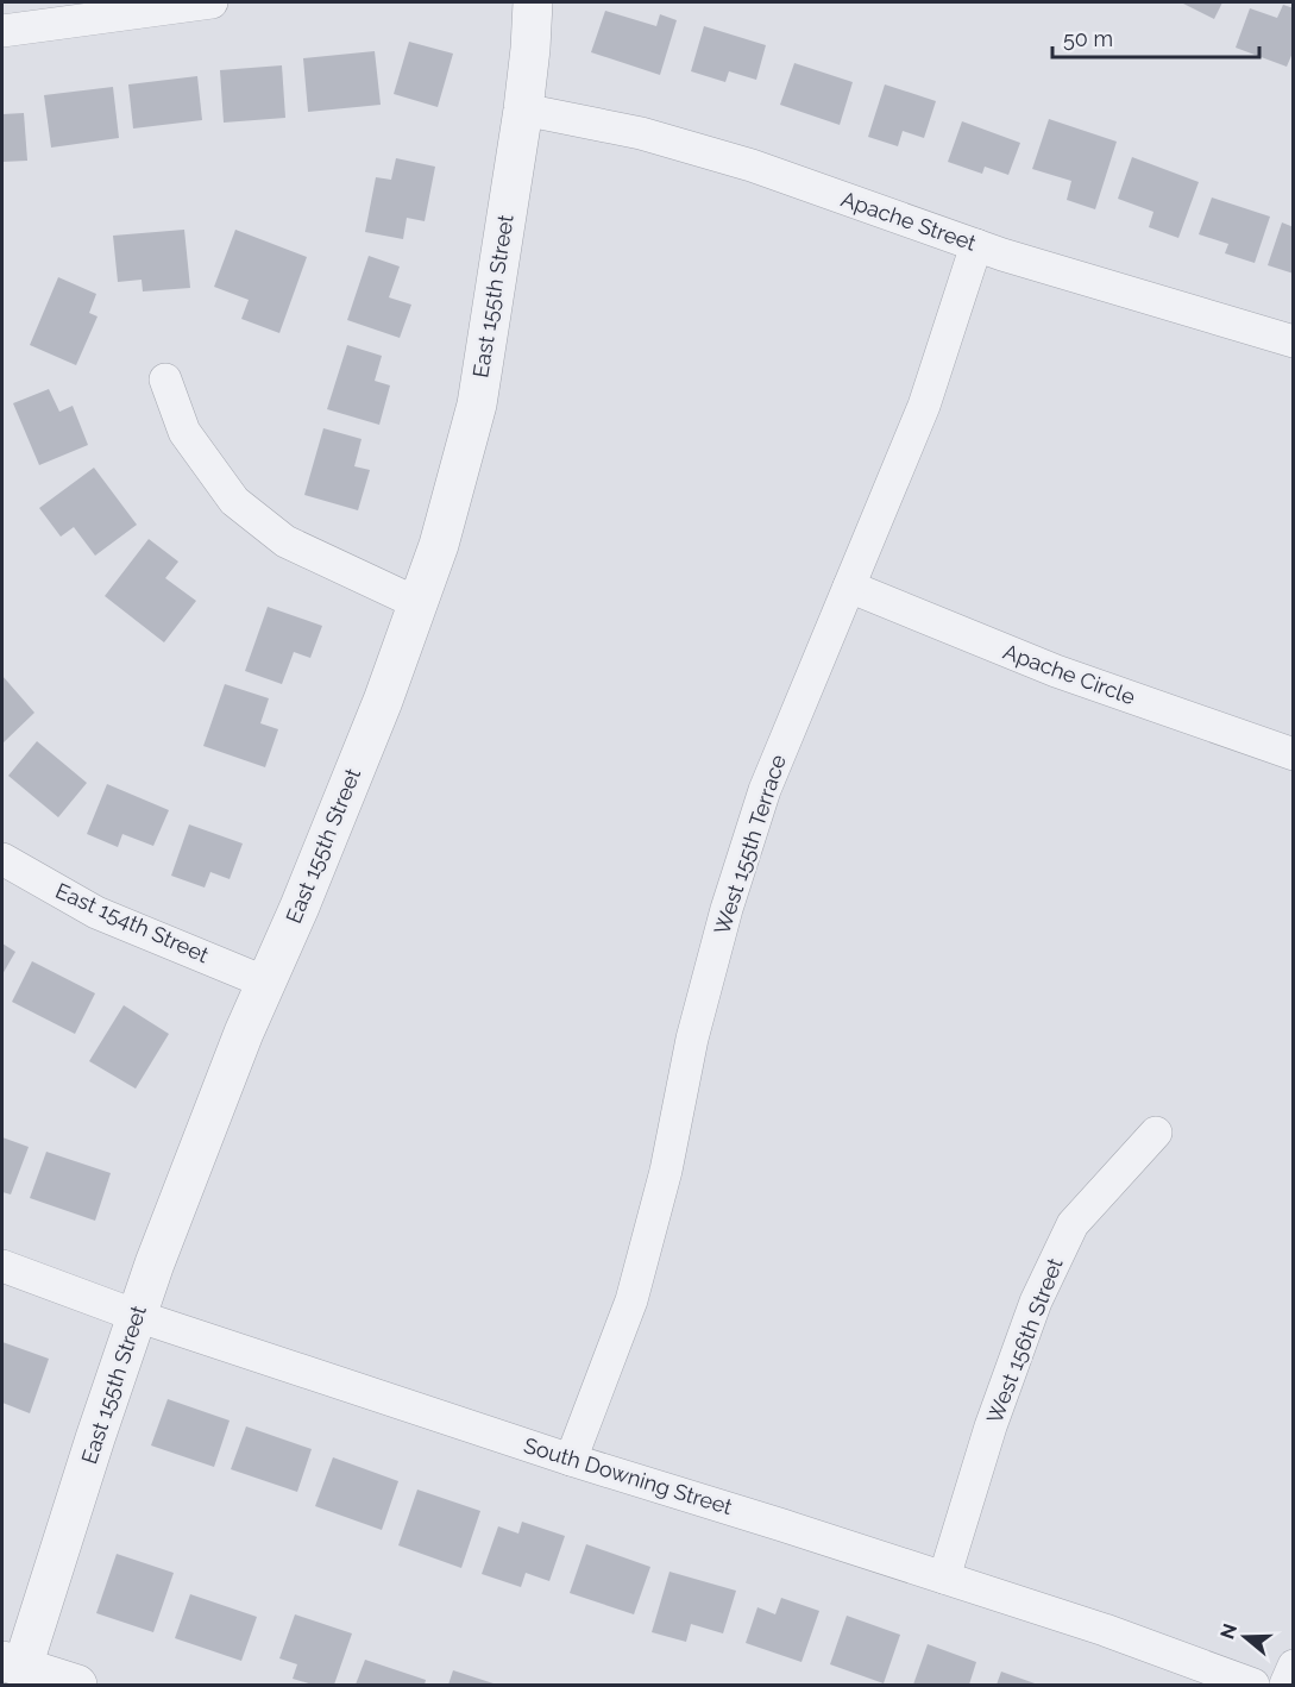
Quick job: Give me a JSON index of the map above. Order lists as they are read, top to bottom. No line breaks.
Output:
{"streets":{"street":["Apache Street","East 155th Street","Apache Circle","West 155th Terrace","East 154th Street","West 156th Street","South Downing Street"]},"crossings":[["Apache Street","East 155th Street"],["Apache Street","West 155th Terrace"],["East 155th Street","East 154th Street"],["East 155th Street","South Downing Street"],["Apache Circle","West 155th Terrace"],["West 155th Terrace","South Downing Street"],["West 156th Street","South Downing Street"]],"scale_bar":"50 m","north":"left"}
